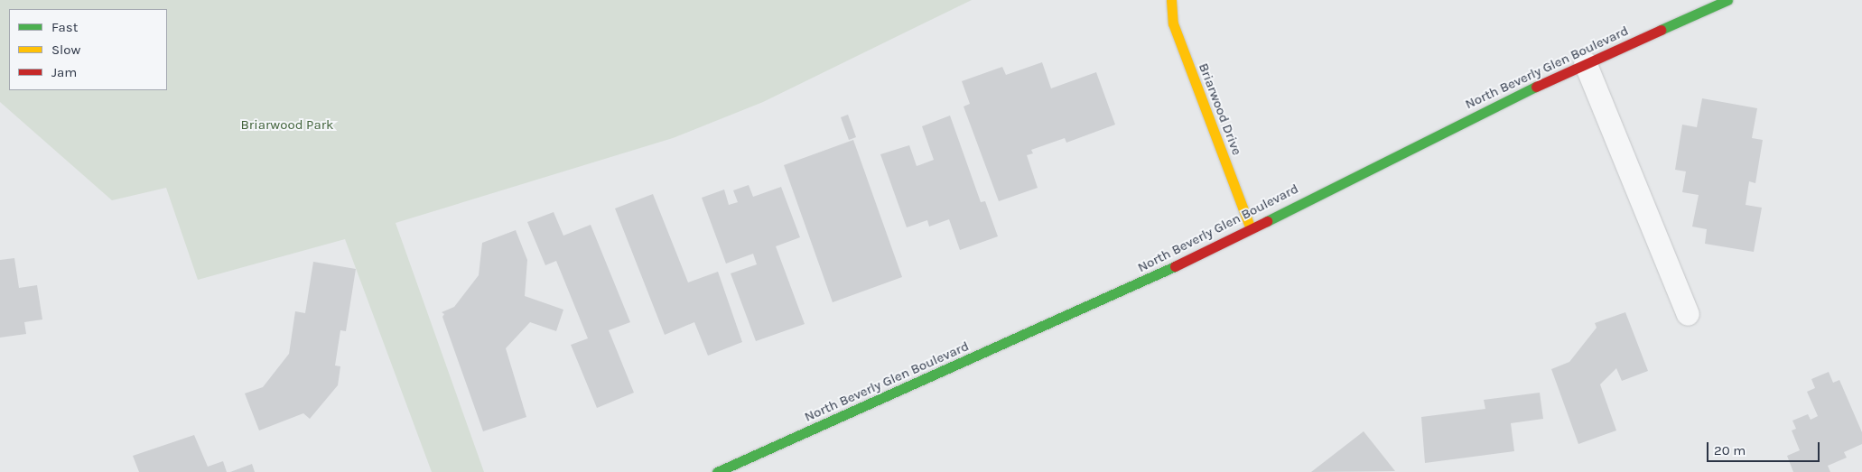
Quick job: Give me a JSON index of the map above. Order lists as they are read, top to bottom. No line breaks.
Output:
{"streets":{"main road":["North Beverly Glen Boulevard","Briarwood Drive"]},"crossings":[["North Beverly Glen Boulevard","Briarwood Drive"]],"parks":["Briarwood Park"],"legend":["Fast","Slow","Jam"],"scale_bar":"20 m"}
